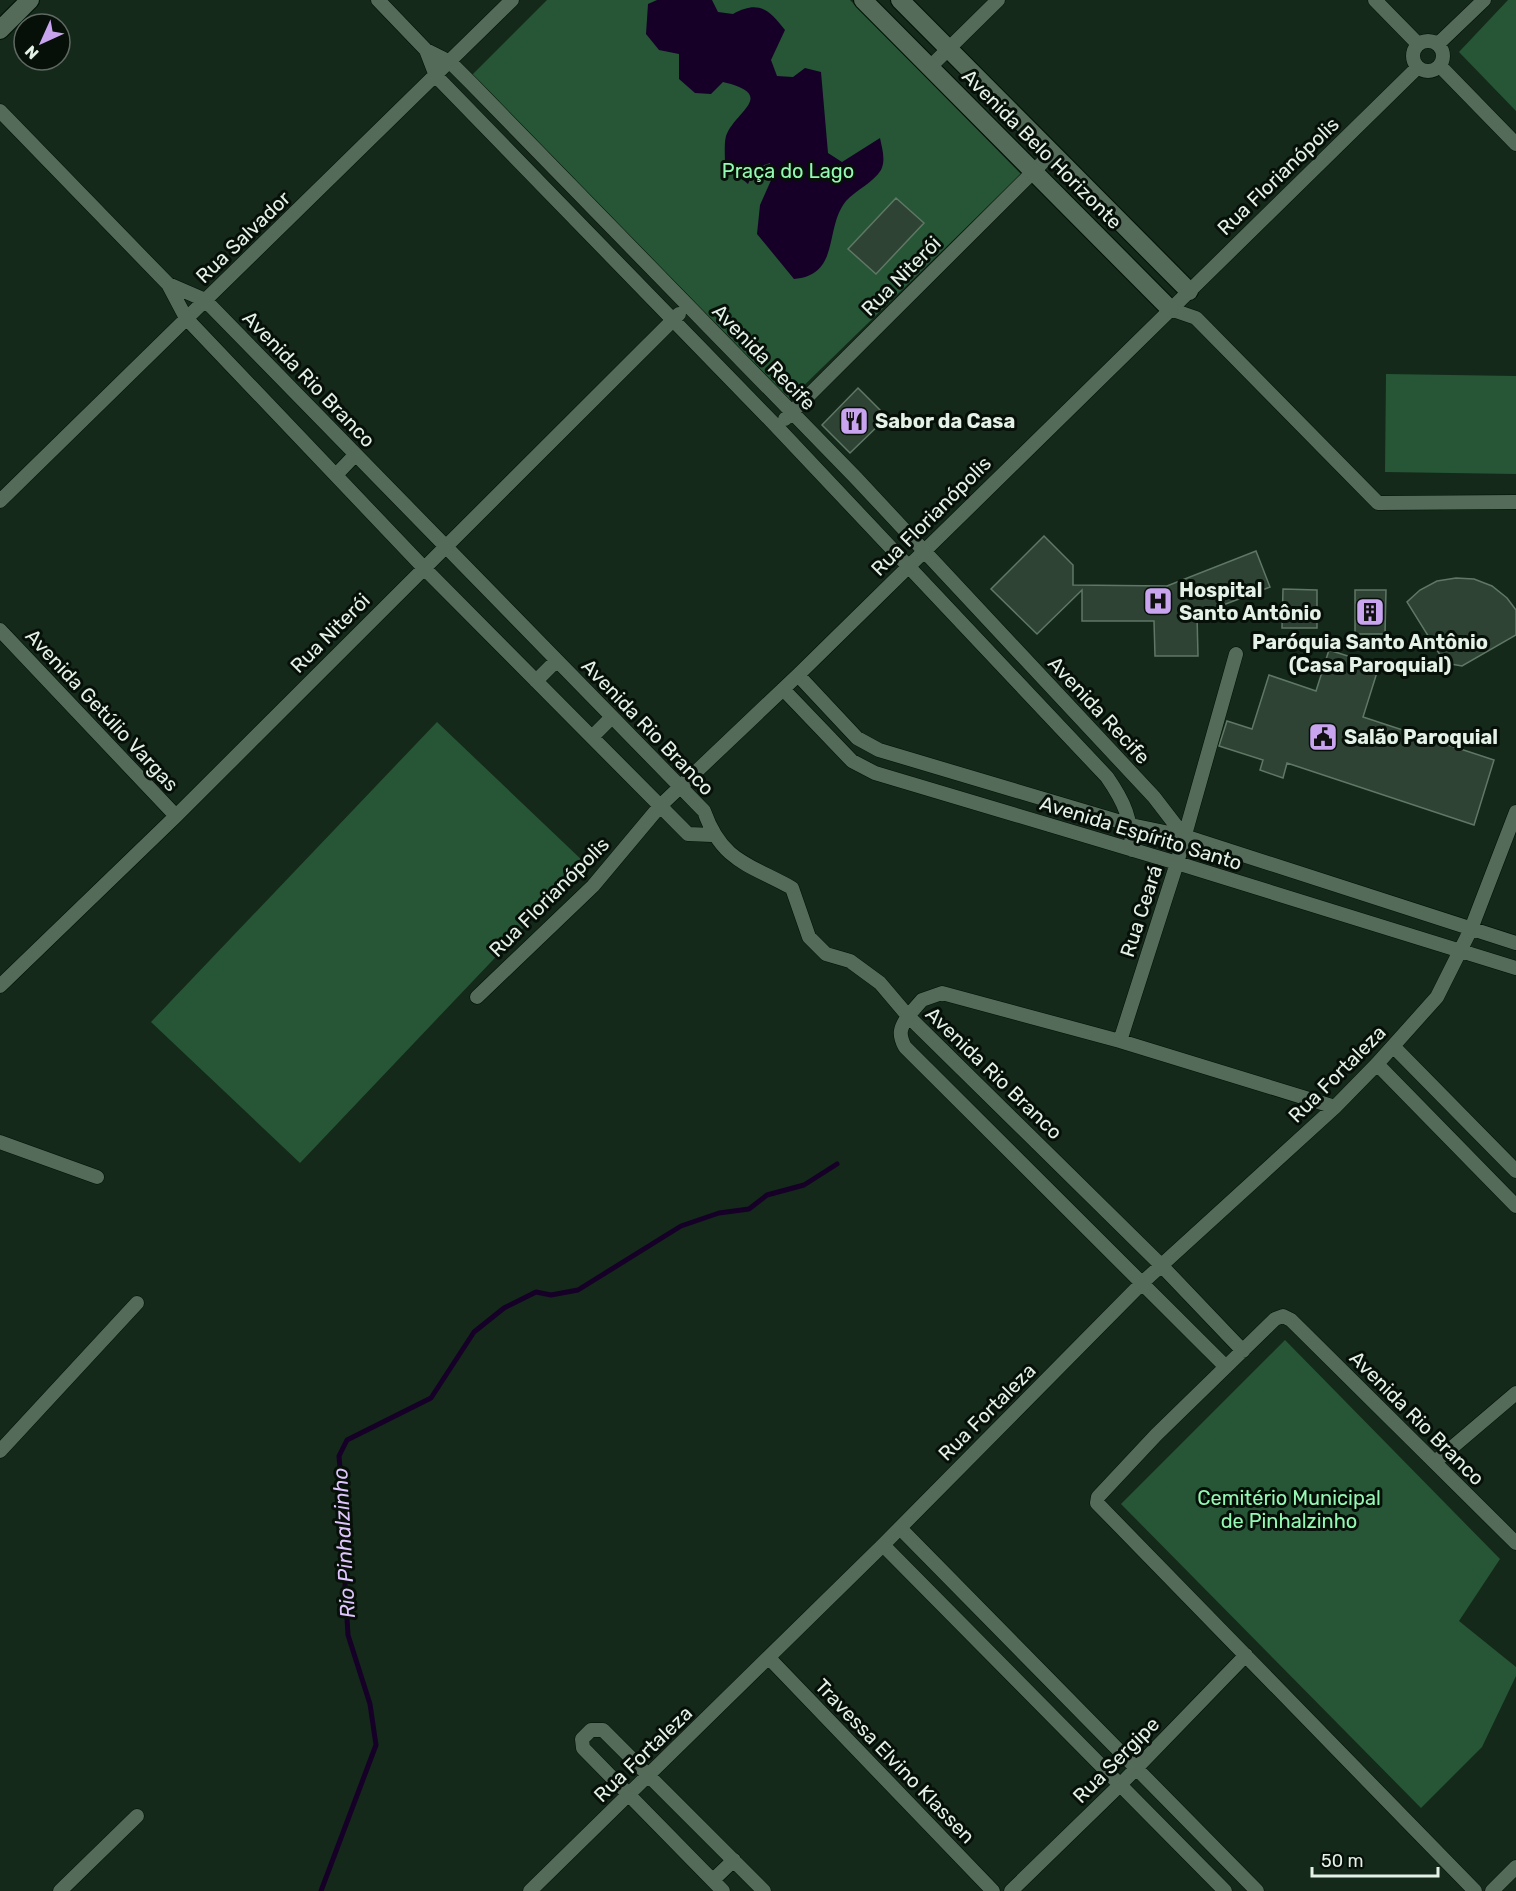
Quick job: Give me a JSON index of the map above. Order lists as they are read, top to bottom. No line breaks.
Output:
{"streets":{"street":["Avenida Belo Horizonte","Rua Florianópolis","Rua Salvador","Rua Niterói","Avenida Recife","Avenida Rio Branco","Avenida Getúlio Vargas","Avenida Espírito Santo","Rua Ceará","Rua Fortaleza","Rua Sergipe","Travessa Elvino Klassen"]},"crossings":[["Avenida Belo Horizonte","Rua Florianópolis"],["Avenida Belo Horizonte","Rua Niterói"],["Rua Florianópolis","Avenida Recife"],["Rua Florianópolis","Avenida Rio Branco"],["Rua Florianópolis","Avenida Espírito Santo"],["Rua Salvador","Avenida Recife"],["Rua Salvador","Avenida Rio Branco"],["Rua Niterói","Avenida Recife"],["Rua Niterói","Avenida Rio Branco"],["Rua Niterói","Avenida Getúlio Vargas"],["Avenida Recife","Avenida Espírito Santo"],["Avenida Recife","Rua Ceará"],["Avenida Rio Branco","Rua Fortaleza"],["Avenida Espírito Santo","Rua Ceará"],["Avenida Espírito Santo","Rua Fortaleza"],["Rua Fortaleza","Travessa Elvino Klassen"]],"water":["Rio Pinhalzinho"],"parks":["Praça do Lago","Cemitério Municipal de Pinhalzinho"],"places":{"restaurant":["Sabor da Casa"],"hospital":["Hospital Santo Antônio"],"building":["Paróquia Santo Antônio (Casa Paroquial)"],"public building":["Salão Paroquial"]},"scale_bar":"50 m","north":"bottom left"}
